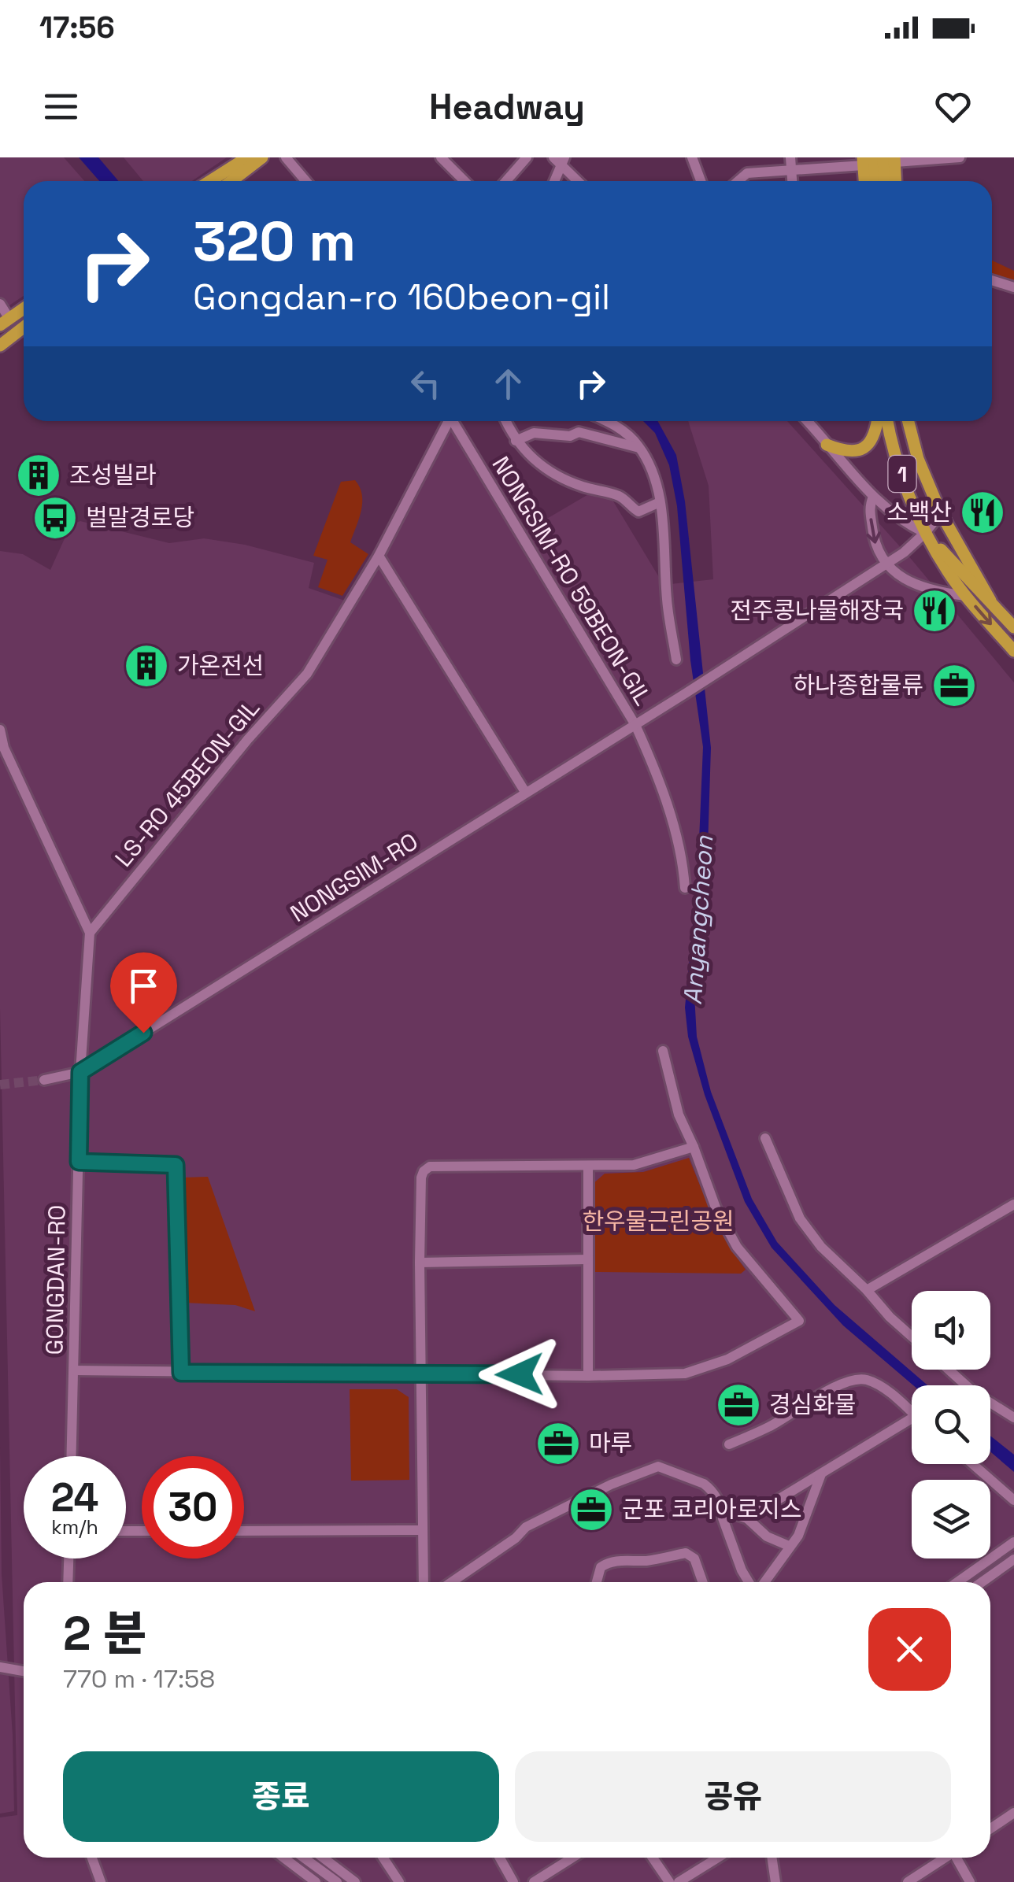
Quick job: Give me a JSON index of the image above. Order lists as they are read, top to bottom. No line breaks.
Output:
{"streets":{"main road":["1"],"street":["NONGSIM-RO 59BEON-GIL","LS-RO 45BEON-GIL","NONGSIM-RO","GONGDAN-RO"]},"crossings":[["NONGSIM-RO 59BEON-GIL","NONGSIM-RO"],["LS-RO 45BEON-GIL","GONGDAN-RO"],["NONGSIM-RO","GONGDAN-RO"]],"water":["Anyangcheon"],"parks":["한우물근린공원"],"places":{"building":["조성빌라","가온전선"],"restaurant":["소백산","전주콩나물해장국"],"bus stop":["벌말경로당"],"office":["하나종합물류","경심화물","마루","군포 코리아로지스"]},"page":{"status":"17:56","header":"Headway","turn":["320 m","Gongdan-ro 160beon-gil"],"speed":"24 km/h","limit":"30","heading":["2 분","770 m · 17:58"],"buttons":["종료","공유"]}}
